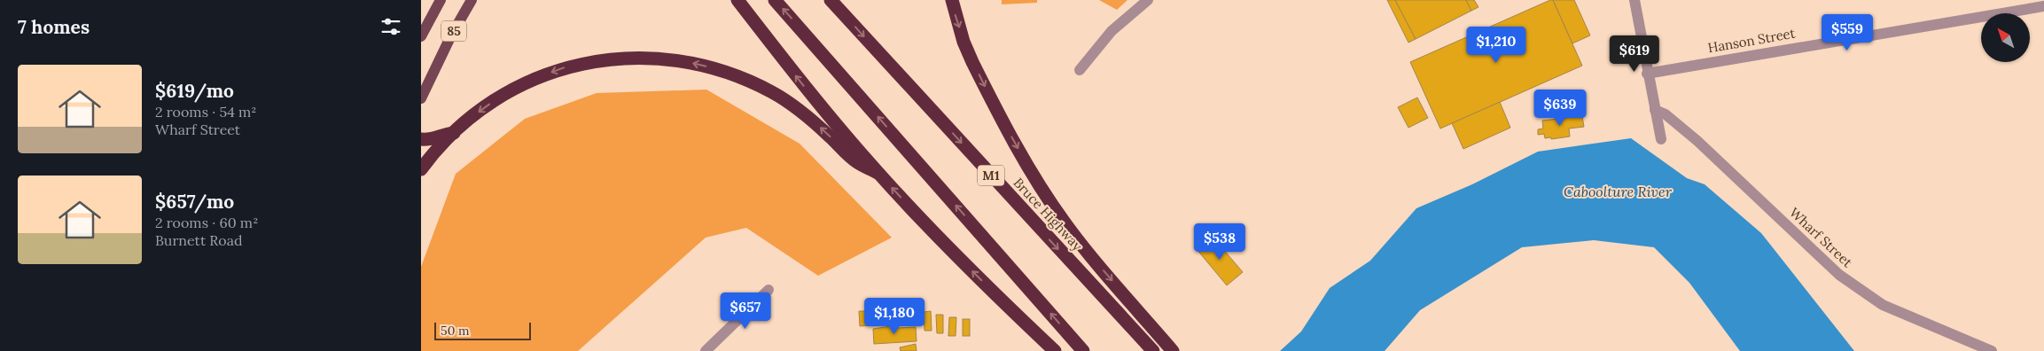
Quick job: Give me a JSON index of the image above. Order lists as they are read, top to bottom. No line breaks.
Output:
{"streets":{"highway":["M1","Bruce Highway"],"main road":["85"],"street":["Hanson Street","Wharf Street"]},"water":["Caboolture River"],"scale_bar":"50 m","north":"top left","page":{"heading":"7 homes","price":["$559","$1,210","$619","$639","$538","$657","$1,180"],"list":[{"name":"$619/mo","note":"2 rooms · 54 m² · Wharf Street"},{"name":"$657/mo","note":"2 rooms · 60 m² · Burnett Road"}],"scale":"50 m"}}
